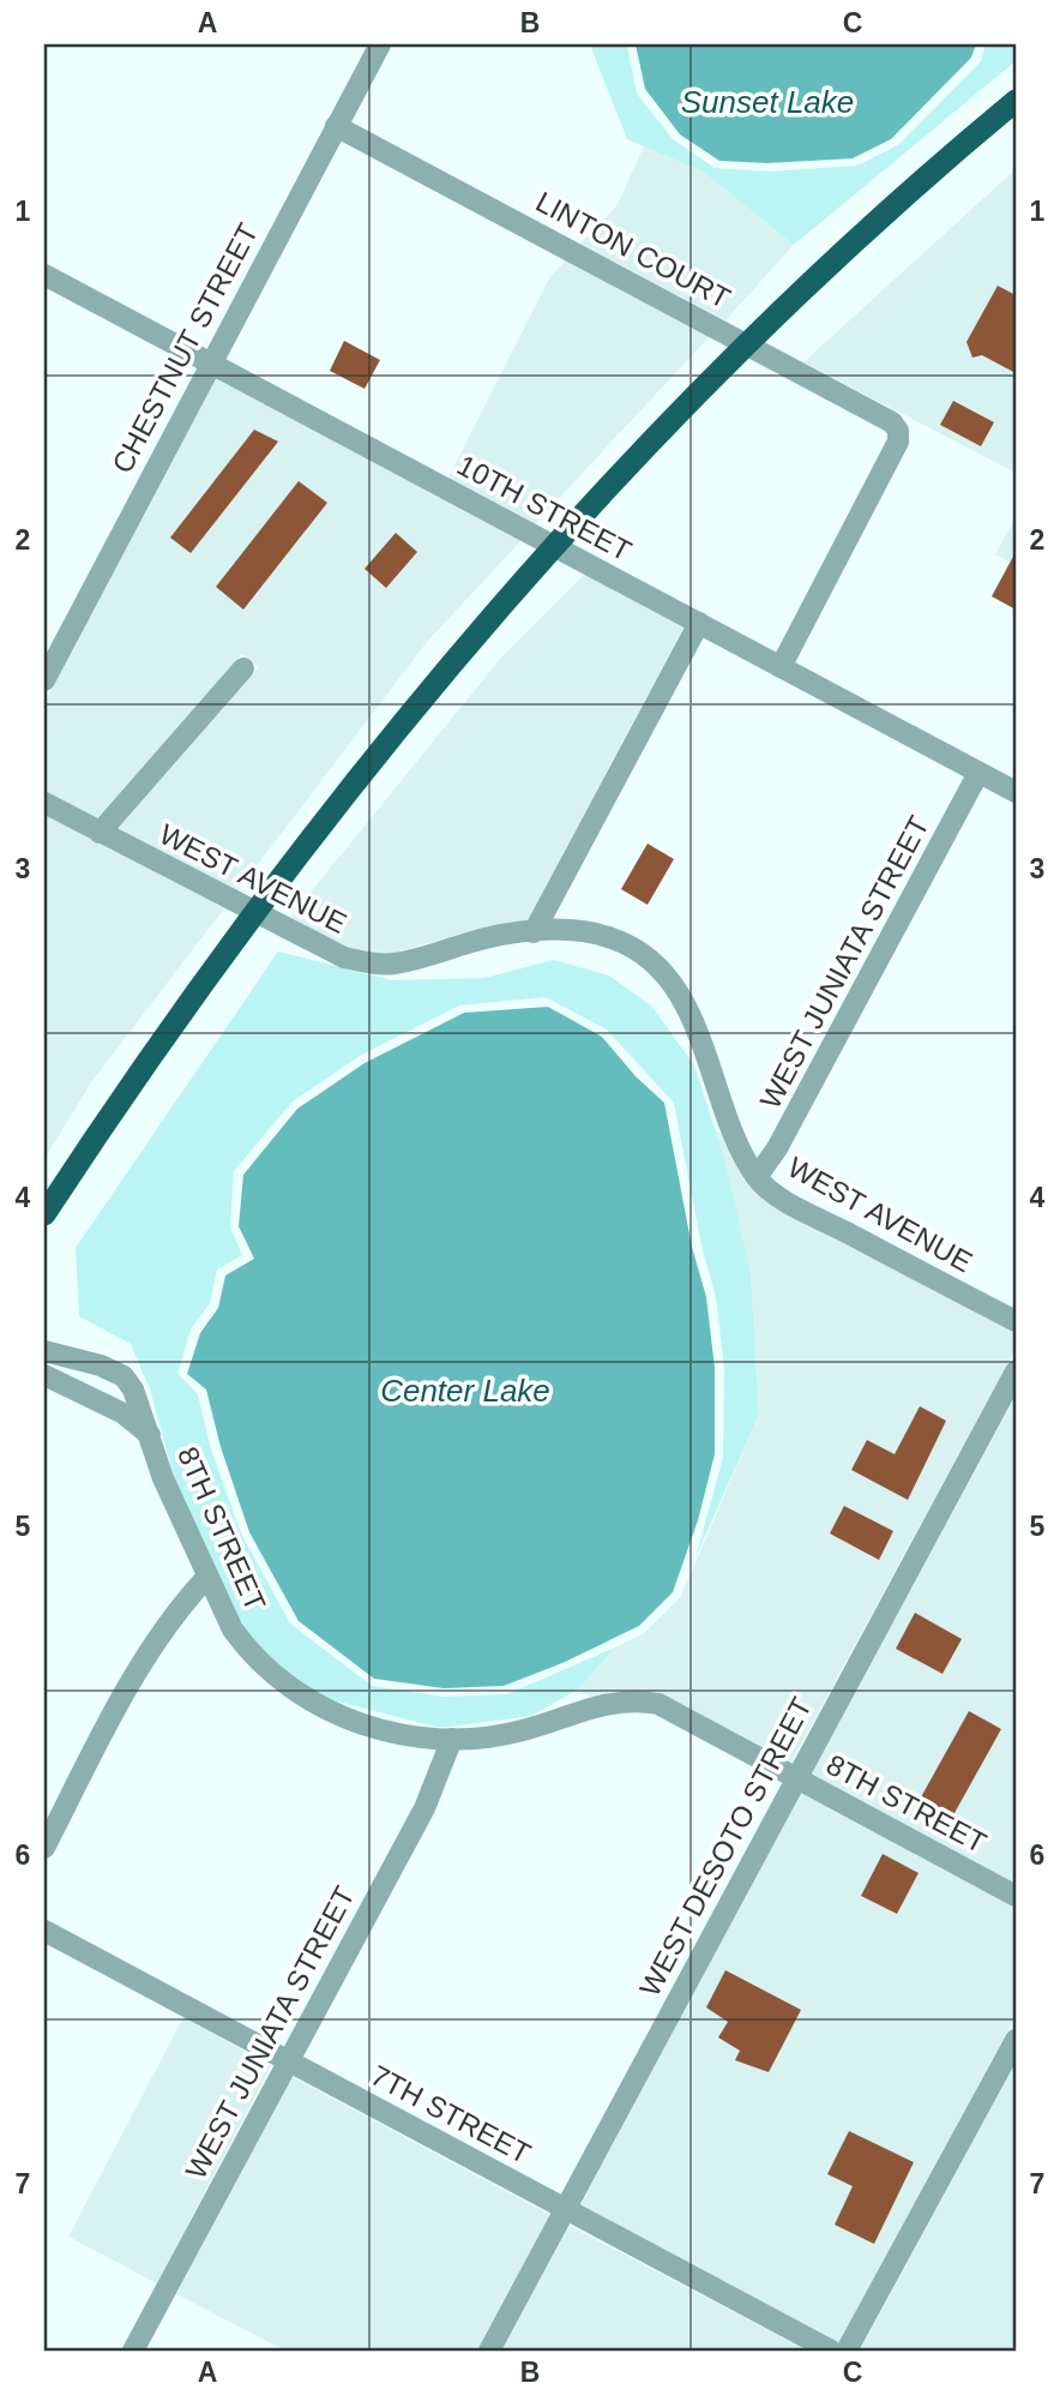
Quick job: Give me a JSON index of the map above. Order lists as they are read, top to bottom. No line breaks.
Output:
{"streets":{"street":["LINTON COURT","CHESTNUT STREET","10TH STREET","WEST AVENUE","WEST JUNIATA STREET","8TH STREET","WEST DESOTO STREET","7TH STREET"]},"crossings":[["LINTON COURT","CHESTNUT STREET"],["LINTON COURT","10TH STREET"],["CHESTNUT STREET","10TH STREET"],["10TH STREET","WEST JUNIATA STREET"],["WEST AVENUE","WEST JUNIATA STREET"],["WEST JUNIATA STREET","8TH STREET"],["WEST JUNIATA STREET","7TH STREET"],["8TH STREET","WEST DESOTO STREET"],["WEST DESOTO STREET","7TH STREET"]],"water":["Sunset Lake","Center Lake"],"grid":{"columns":["A","B","C"],"rows":["1","2","3","4","5","6","7"]}}
